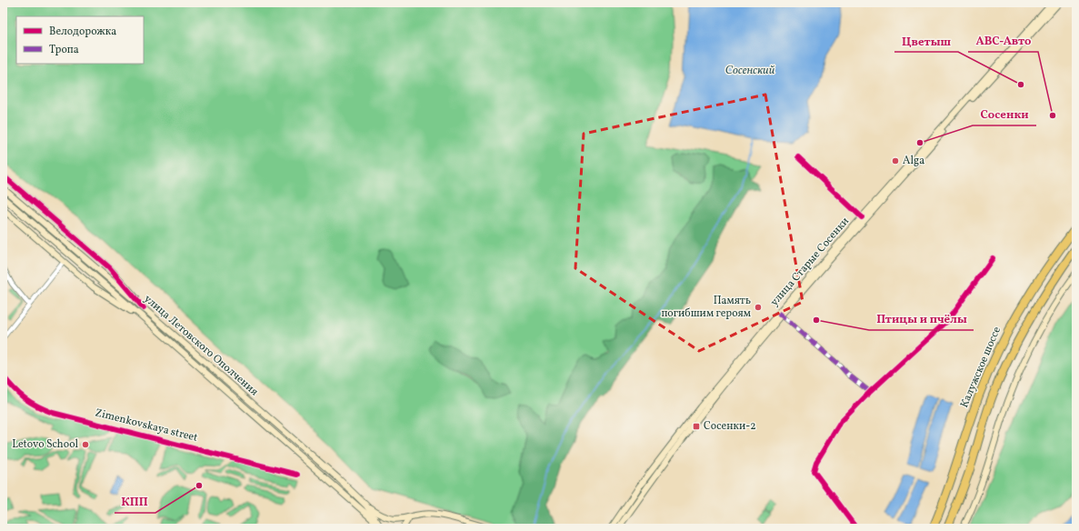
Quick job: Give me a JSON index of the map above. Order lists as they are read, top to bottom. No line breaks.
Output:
{"streets":{"highway":["Калужское шоссе"],"main road":["улица Старые Сосенки","улица Летовского Ополчения"],"street":["Zimenkovskaya street"]},"water":["Сосенский"],"places":{"other":["Цветыш","АВС-Авто","Сосенки","Alga","Память погибшим героям","Птицы и пчёлы","Letovo School","КПП"],"transit":["Сосенки-2"]},"legend":["Велодорожка","Тропа"]}
